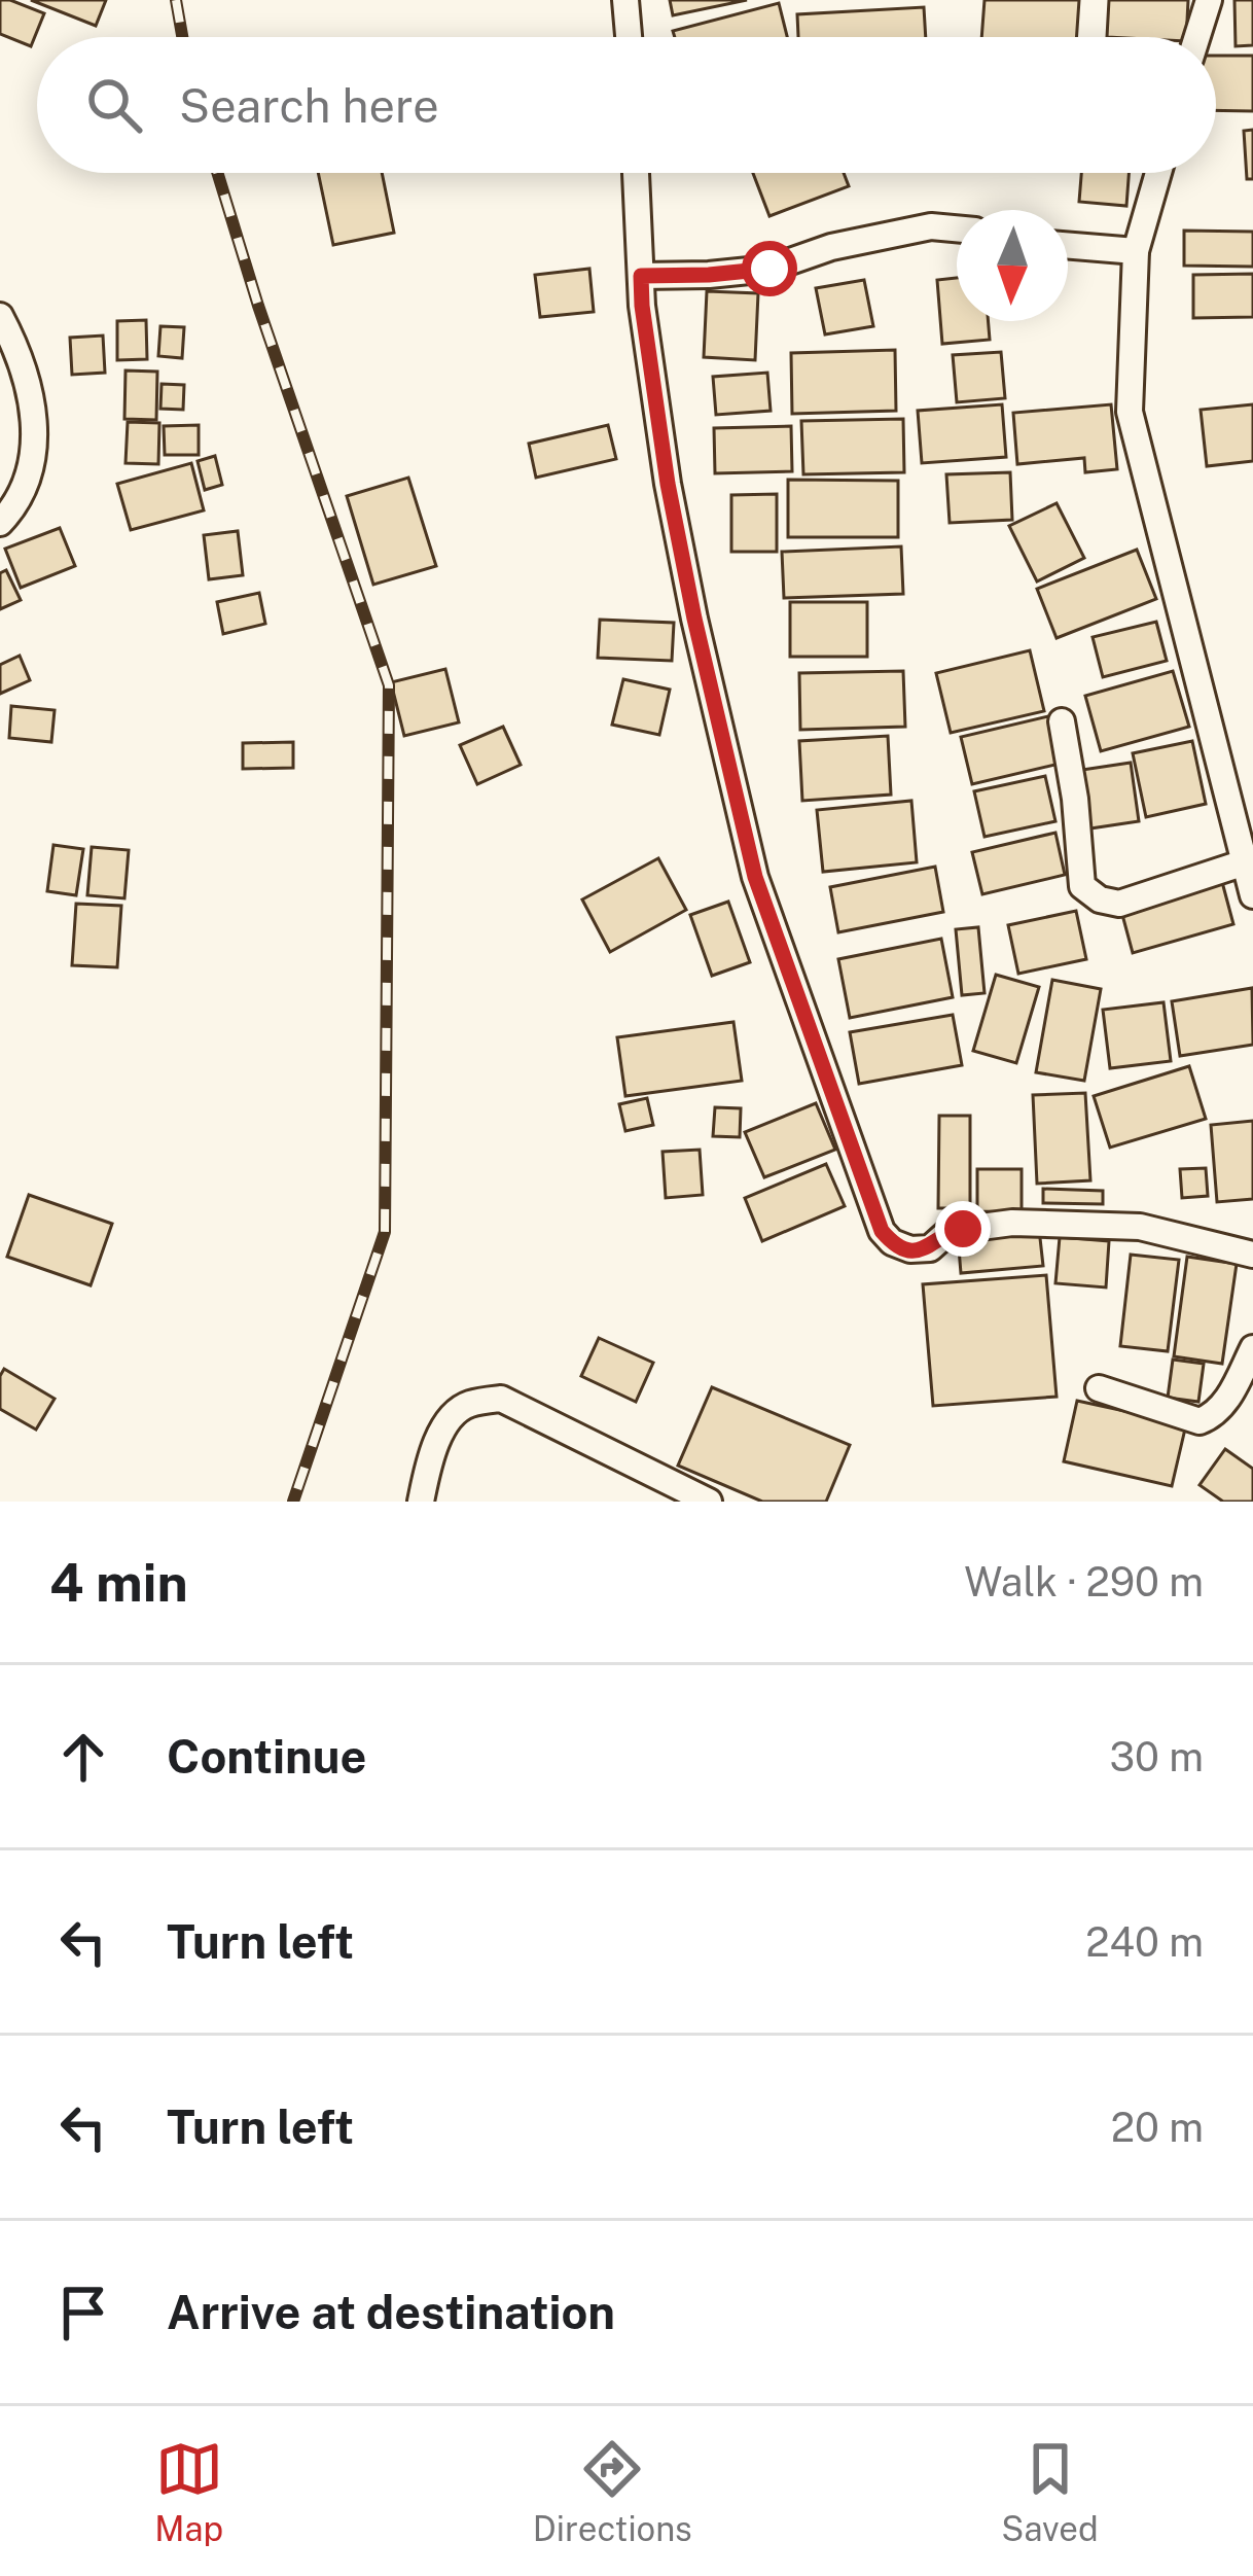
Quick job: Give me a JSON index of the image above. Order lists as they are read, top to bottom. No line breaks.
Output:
{"north":"bottom","page":{"search":"Search here","heading":["4 min","Walk · 290 m"],"list":[["Continue","30 m"],["Turn left","240 m"],["Turn left","20 m"],"Arrive at destination"],"nav":["Map","Directions","Saved"]}}
